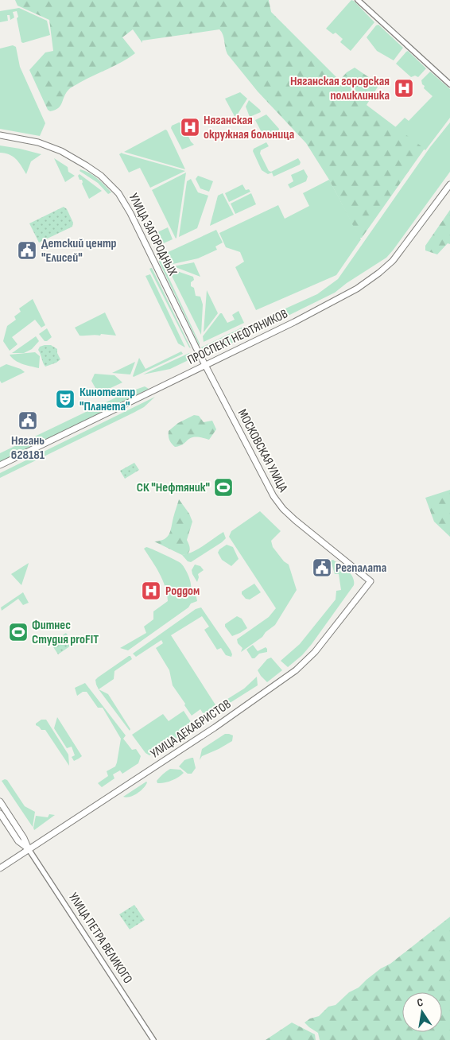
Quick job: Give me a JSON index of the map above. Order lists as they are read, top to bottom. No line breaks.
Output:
{"streets":{"main road":["УЛИЦА ЗАГОРОДНЫХ","ПРОСПЕКТ НЕФТЯНИКОВ","МОСКОВСКАЯ УЛИЦА","УЛИЦА ДЕКАБРИСТОВ"],"street":["УЛИЦА ПЕТРА ВЕЛИКОГО"]},"crossings":[["УЛИЦА ЗАГОРОДНЫХ","ПРОСПЕКТ НЕФТЯНИКОВ"],["УЛИЦА ЗАГОРОДНЫХ","МОСКОВСКАЯ УЛИЦА"],["ПРОСПЕКТ НЕФТЯНИКОВ","МОСКОВСКАЯ УЛИЦА"],["МОСКОВСКАЯ УЛИЦА","УЛИЦА ДЕКАБРИСТОВ"],["УЛИЦА ДЕКАБРИСТОВ","УЛИЦА ПЕТРА ВЕЛИКОГО"]],"places":{"hospital":["Няганская городская поликлиника","Няганская окружная больница","Роддом"],"public building":["Детский центр \"Елисей\"","Нягань 628181","Регпалата"],"theatre":["Кинотеатр \"Планета\""],"sports":["СК \"Нефтяник\"","Фитнес Студия proFIT"]},"north":"top"}
